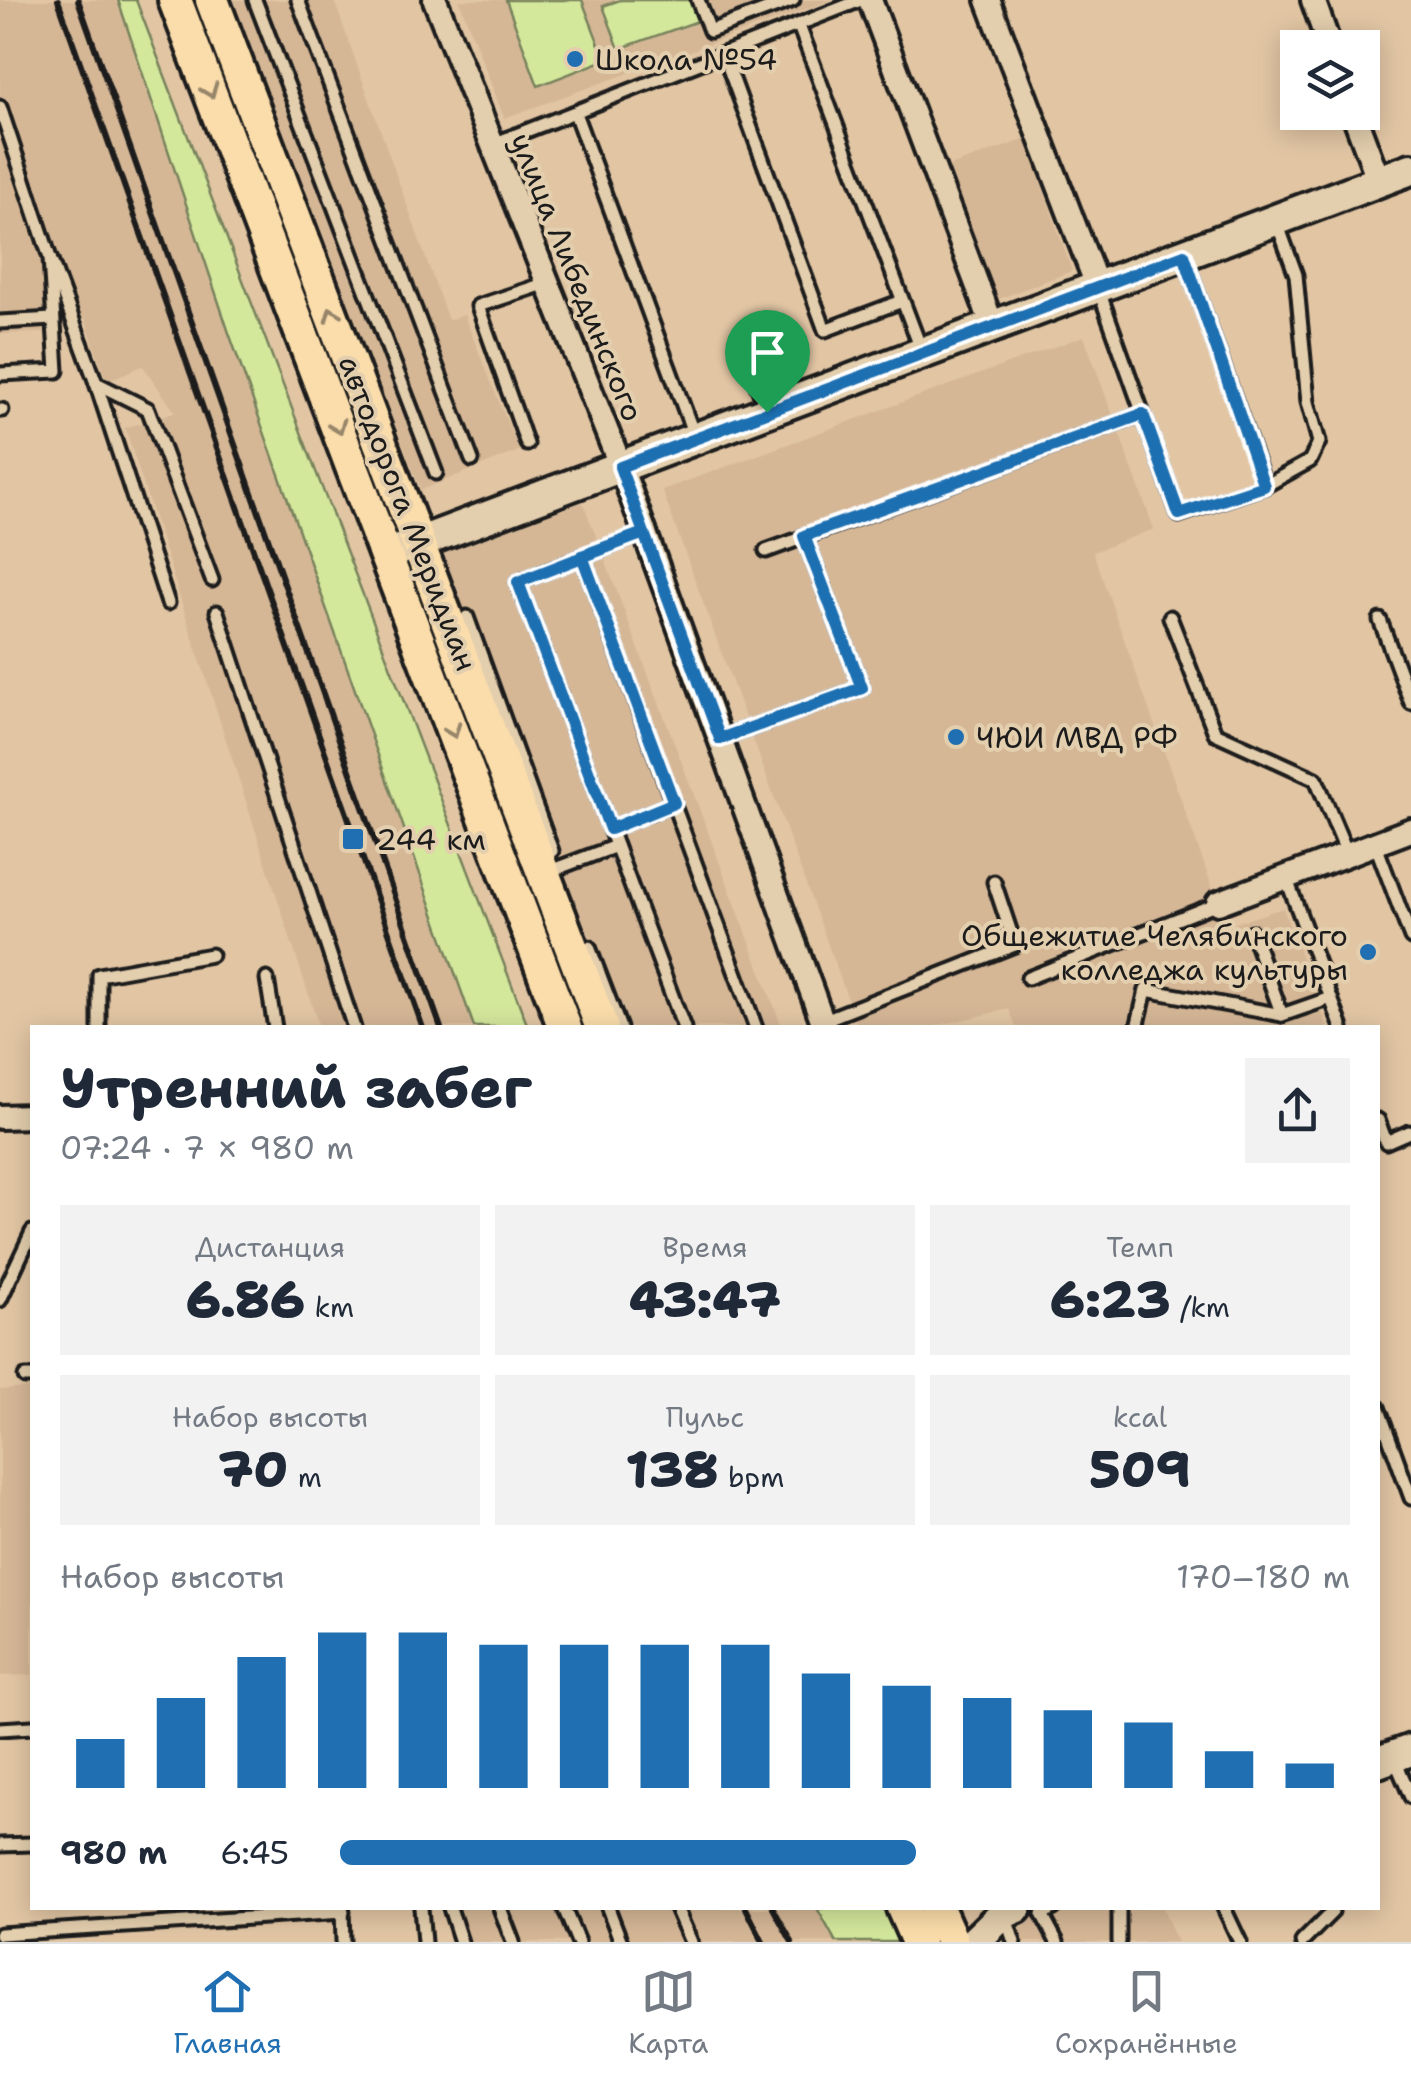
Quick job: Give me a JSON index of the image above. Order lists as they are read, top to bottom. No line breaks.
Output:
{"streets":{"main road":["автодорога Меридиан"],"street":["улица Либединского"]},"places":{"other":["Школа №54","ЧЮИ МВД РФ","Общежитие Челябинского колледжа культуры"],"transit":["244 км"]},"page":{"heading":["Утренний забег","07:24 · 7 × 980 m"],"stats":[["Дистанция","6.86 km"],["Время","43:47"],["Темп","6:23 /km"],["Набор высоты","70 m"],["Пульс","138 bpm"],["kcal","509"]],"chart":["Набор высоты","170–180 m"],"list":[{"name":"980 m","note":"6:45"}],"tabs":["Главная","Карта","Сохранённые"]}}
